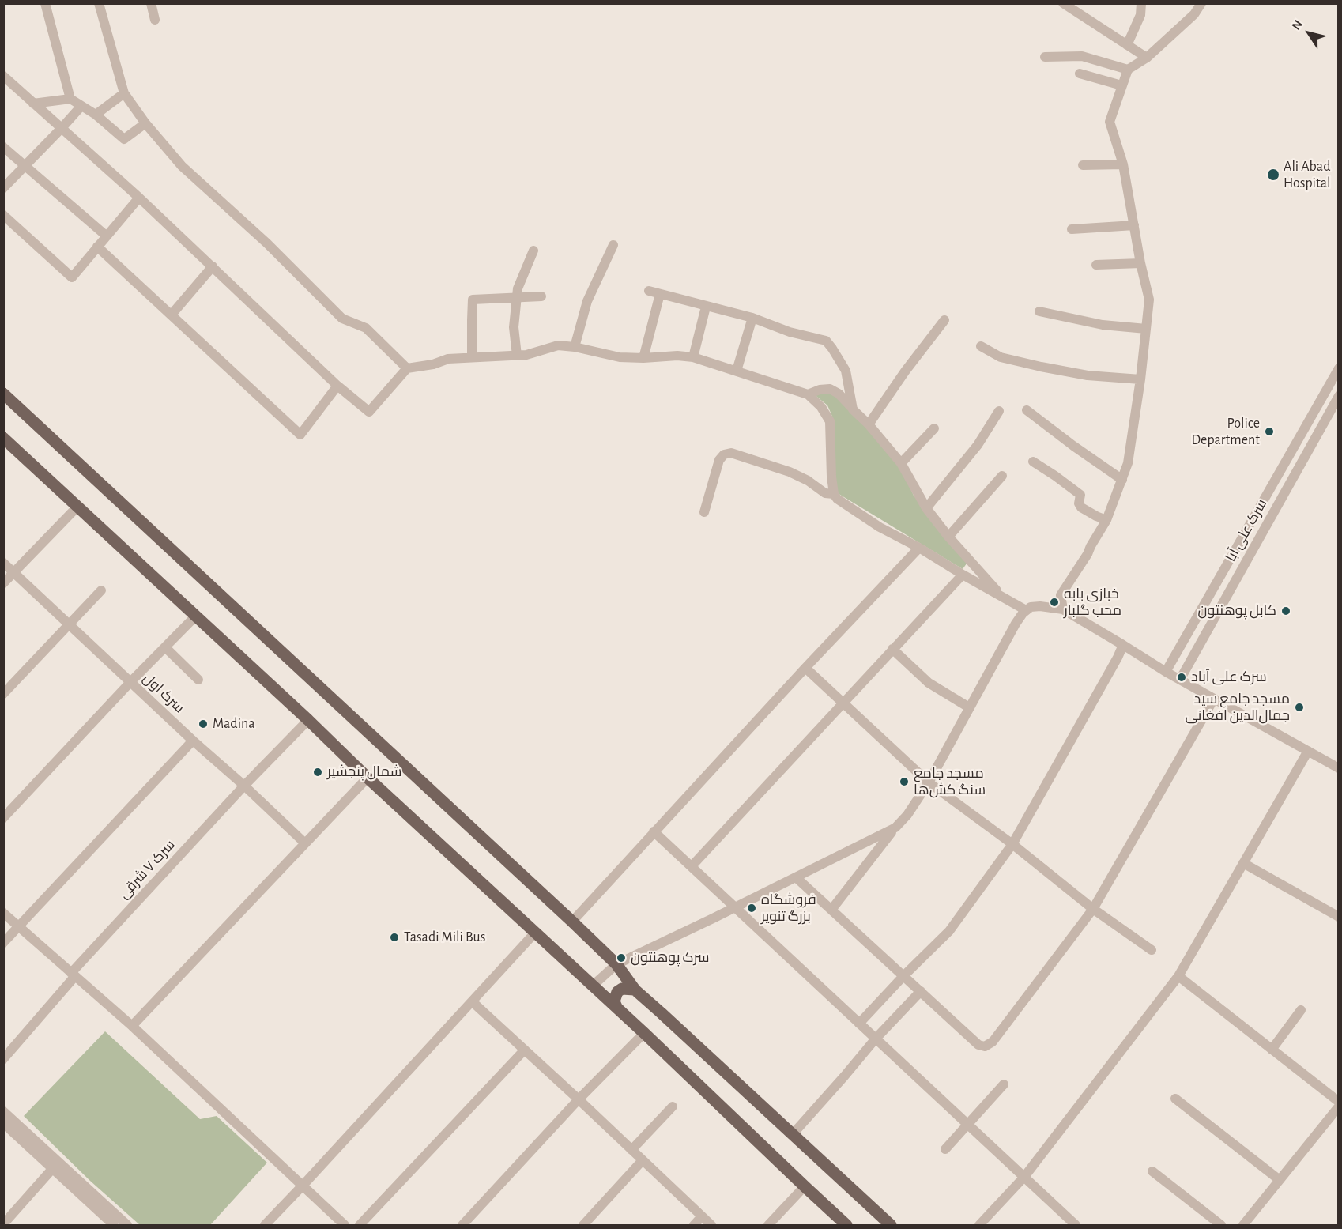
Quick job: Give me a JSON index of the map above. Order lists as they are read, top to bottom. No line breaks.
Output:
{"streets":{"street":["سرک علی آبا","سرک‌ اول","سرک ۷ شرقی"]},"crossings":[["سرک‌ اول","سرک ۷ شرقی"]],"places":["Ali Abad Hospital","Police Department","خبازی بابه محب گلبار","کابل پوهنتون","سرک علی آباد","مسجد جامع سید جمال‌الدین افغانی","Madina","شمال پنجشیر","مسجد جامع سنگ کش‌ها","فروشگاه بزرگ تنویر","Tasadi Mili Bus","سرک پوهنتون"],"north":"top left"}
